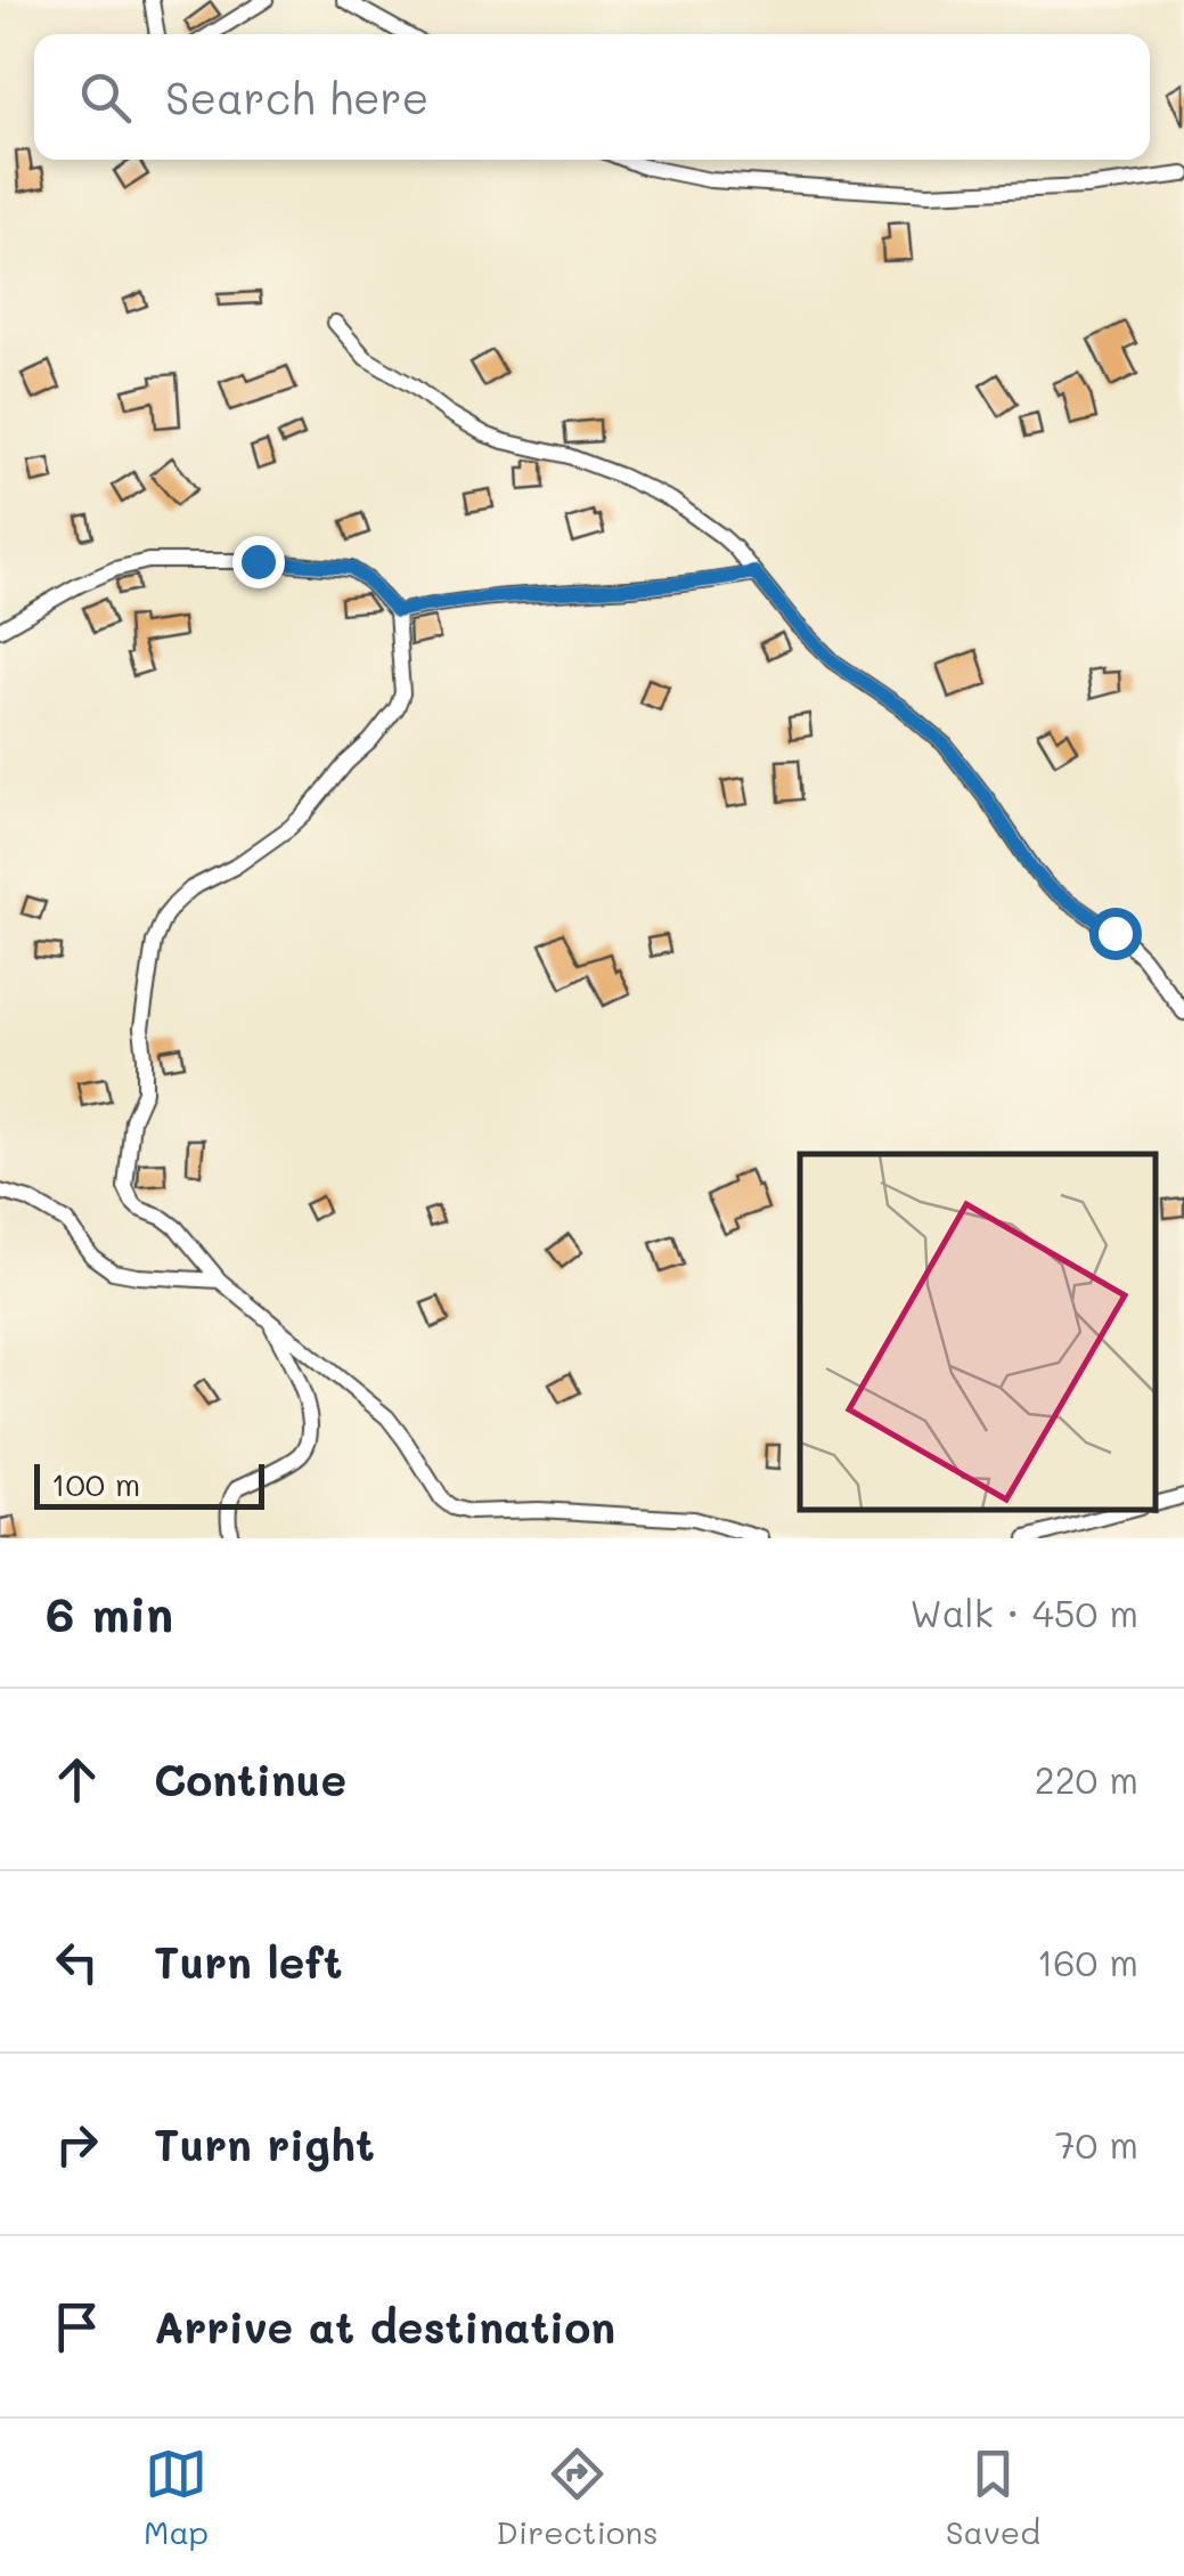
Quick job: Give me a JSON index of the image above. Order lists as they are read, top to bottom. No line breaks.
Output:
{"scale_bar":"100 m","page":{"search":"Search here","scale":"100 m","heading":["6 min","Walk · 450 m"],"list":[["Continue","220 m"],["Turn left","160 m"],["Turn right","70 m"],"Arrive at destination"],"nav":["Map","Directions","Saved"]}}
